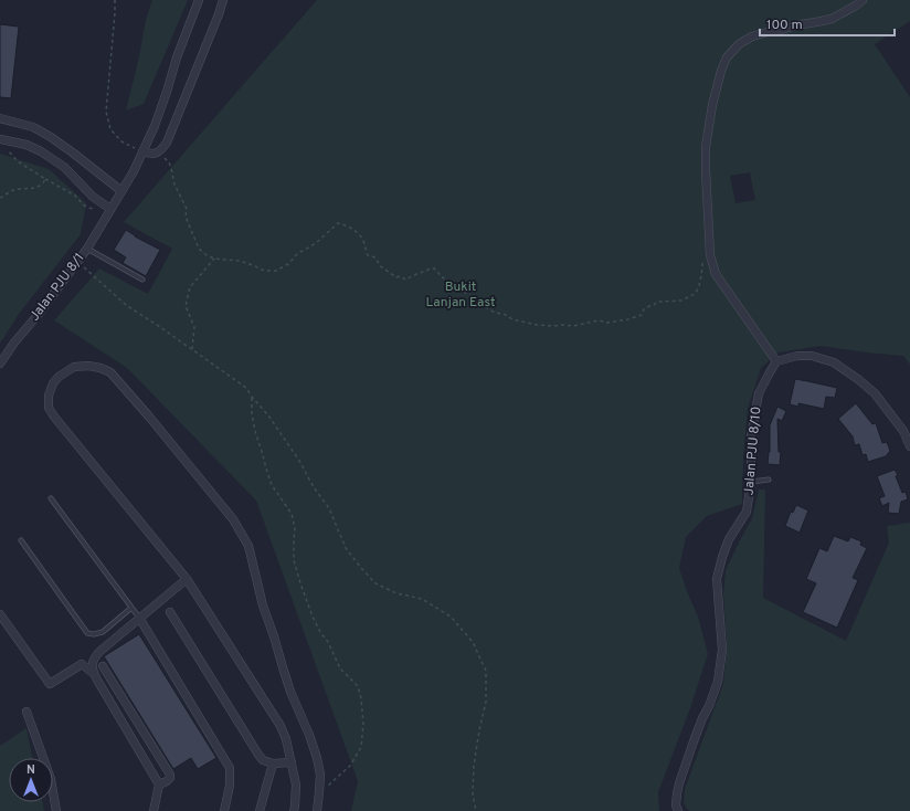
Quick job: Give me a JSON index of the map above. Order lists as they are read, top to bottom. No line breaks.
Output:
{"streets":{"street":["Jalan PJU 8/1","Jalan PJU 8/10"]},"parks":["Bukit Lanjan East"],"scale_bar":"100 m","north":"top"}
